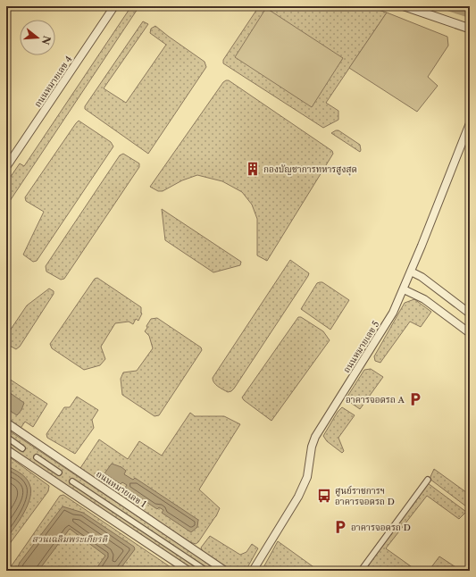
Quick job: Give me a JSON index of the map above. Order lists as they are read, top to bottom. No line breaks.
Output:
{"streets":{"street":["ถนนหมายเลข 4","ถนนหมายเลข 5","ถนนหมายเลข 1"]},"parks":["สวนเฉลิมพระเกียรติ"],"places":{"building":["กองบัญชาการทหารสูงสุด"],"parking":["อาคารจอดรถ A","อาคารจอดรถ D"],"bus stop":["ศูนย์ราชการฯ อาคารจอดรถ D"]},"north":"right"}
